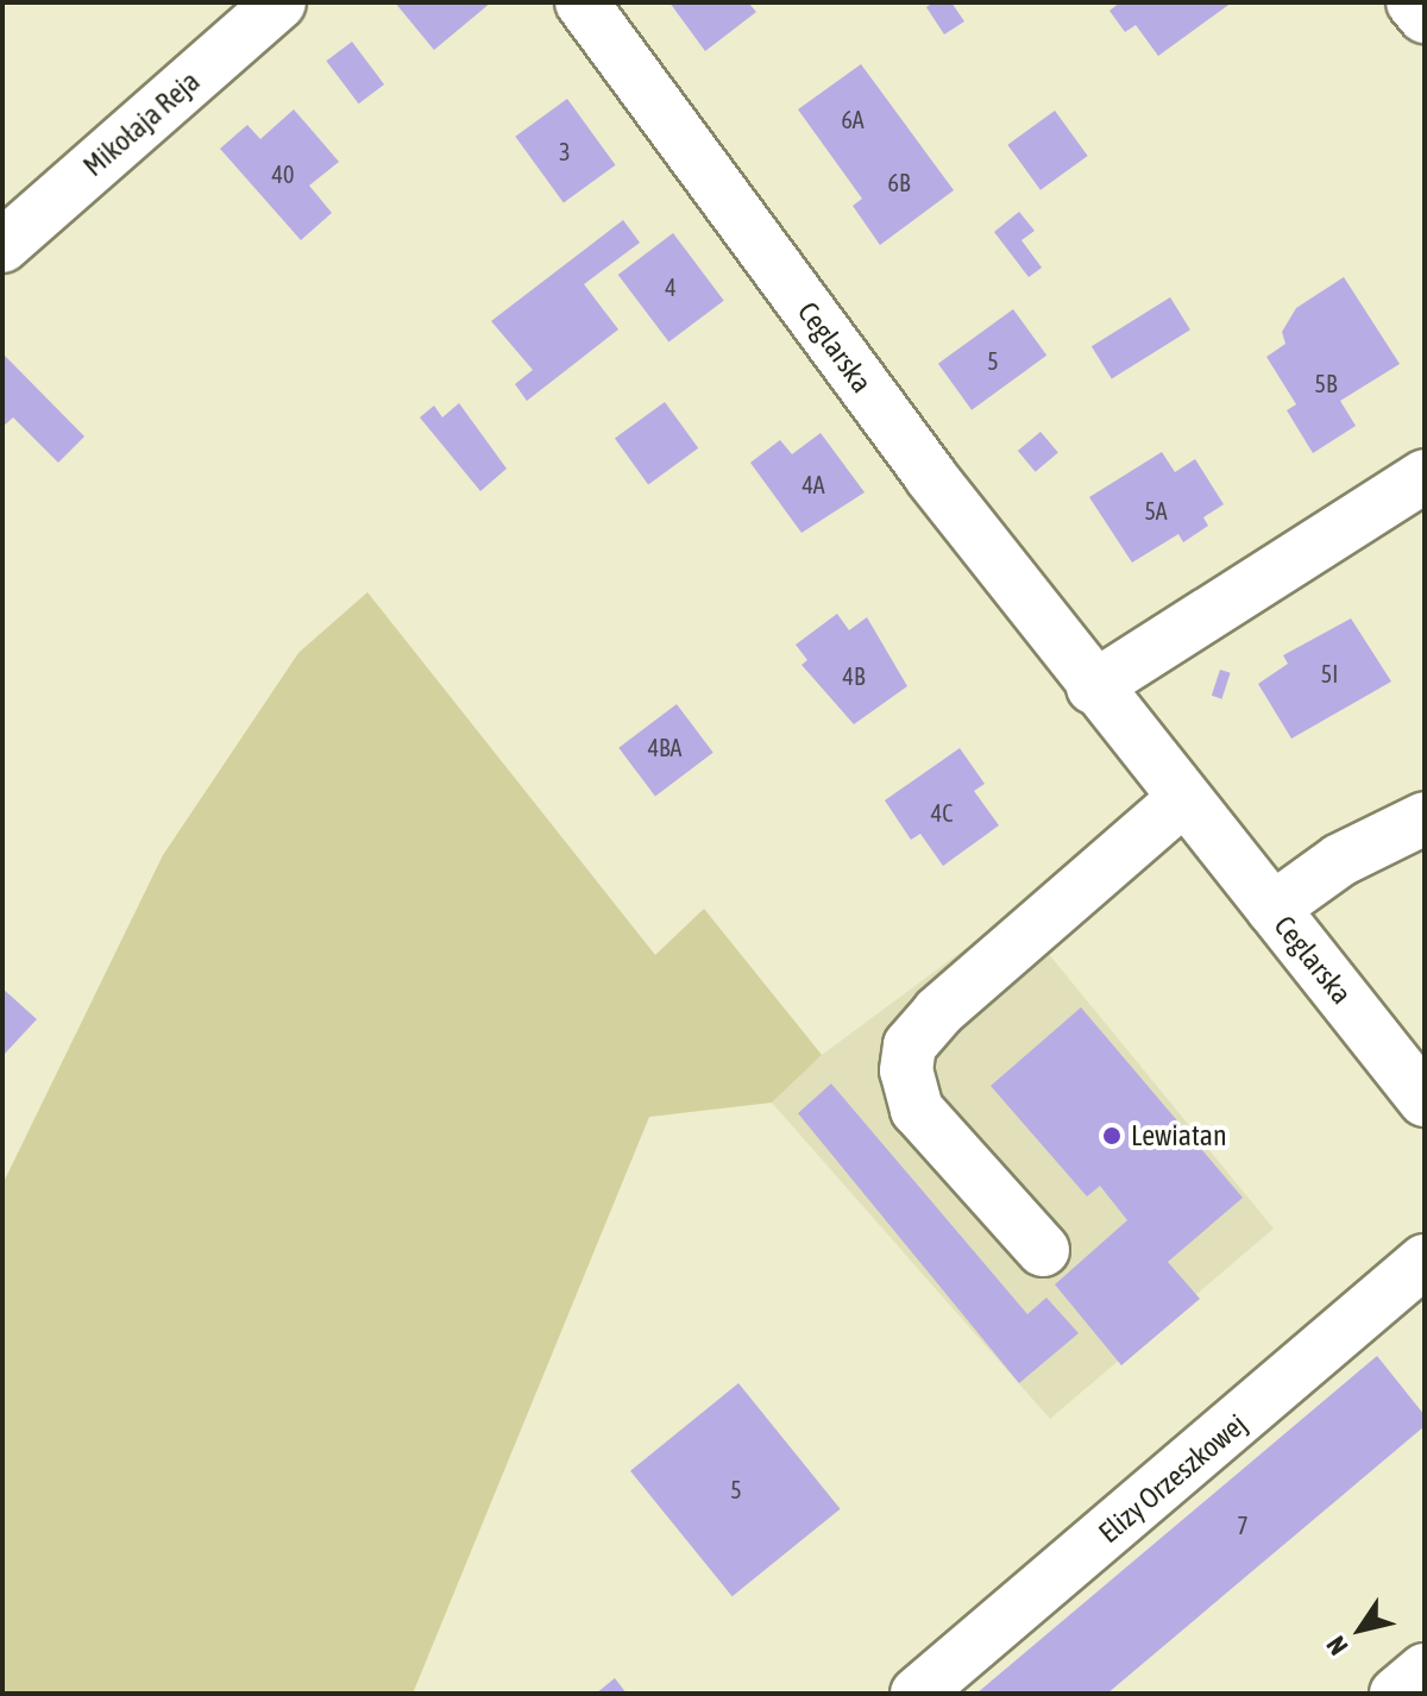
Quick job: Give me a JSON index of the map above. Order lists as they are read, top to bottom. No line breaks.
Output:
{"streets":{"street":["Mikołaja Reja","Ceglarska","Elizy Orzeszkowej"]},"places":["Lewiatan"],"house_numbers":["6A","3","40","6B","4","5","5B","4A","5A","5I","4B","4BA","4C","5","7"],"north":"bottom left"}
